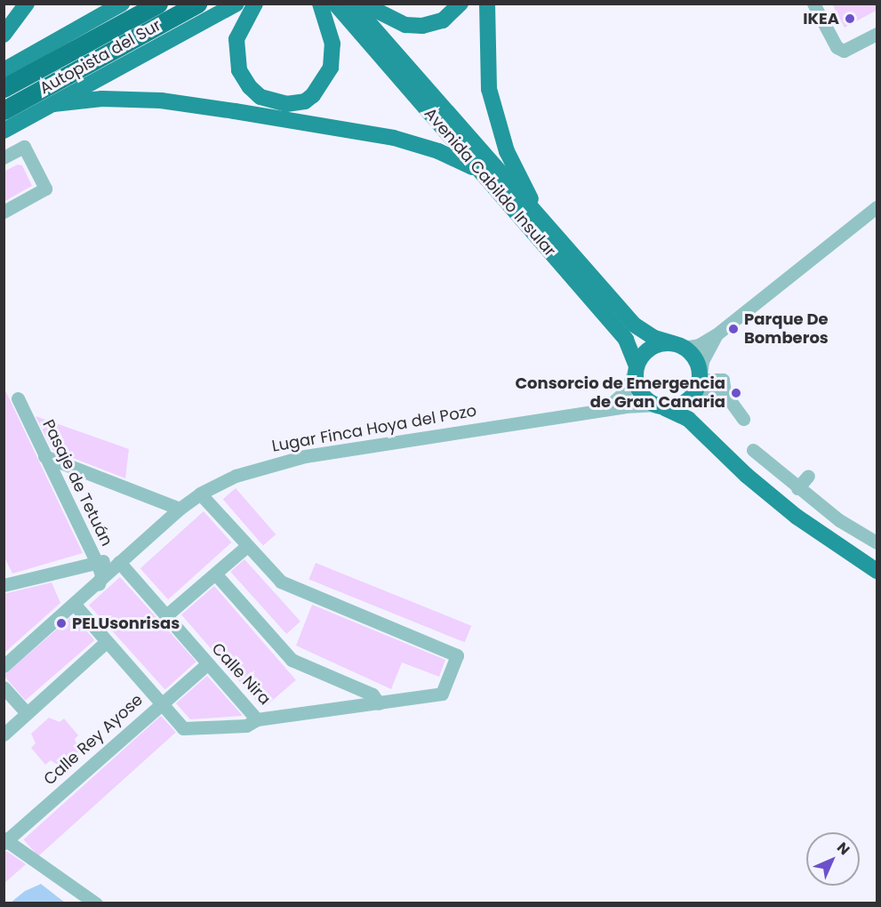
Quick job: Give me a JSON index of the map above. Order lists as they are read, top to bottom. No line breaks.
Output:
{"streets":{"highway":["Autopista del Sur"],"main road":["Avenida Cabildo Insular"],"street":["Lugar Finca Hoya del Pozo","Pasaje de Tetuán","Calle Nira","Calle Rey Ayose"]},"crossings":[["Avenida Cabildo Insular","Lugar Finca Hoya del Pozo"],["Lugar Finca Hoya del Pozo","Pasaje de Tetuán"],["Lugar Finca Hoya del Pozo","Calle Nira"],["Calle Nira","Calle Rey Ayose"]],"places":["IKEA","Parque De Bomberos","Consorcio de Emergencia de Gran Canaria","PELUsonrisas"],"north":"top right"}
